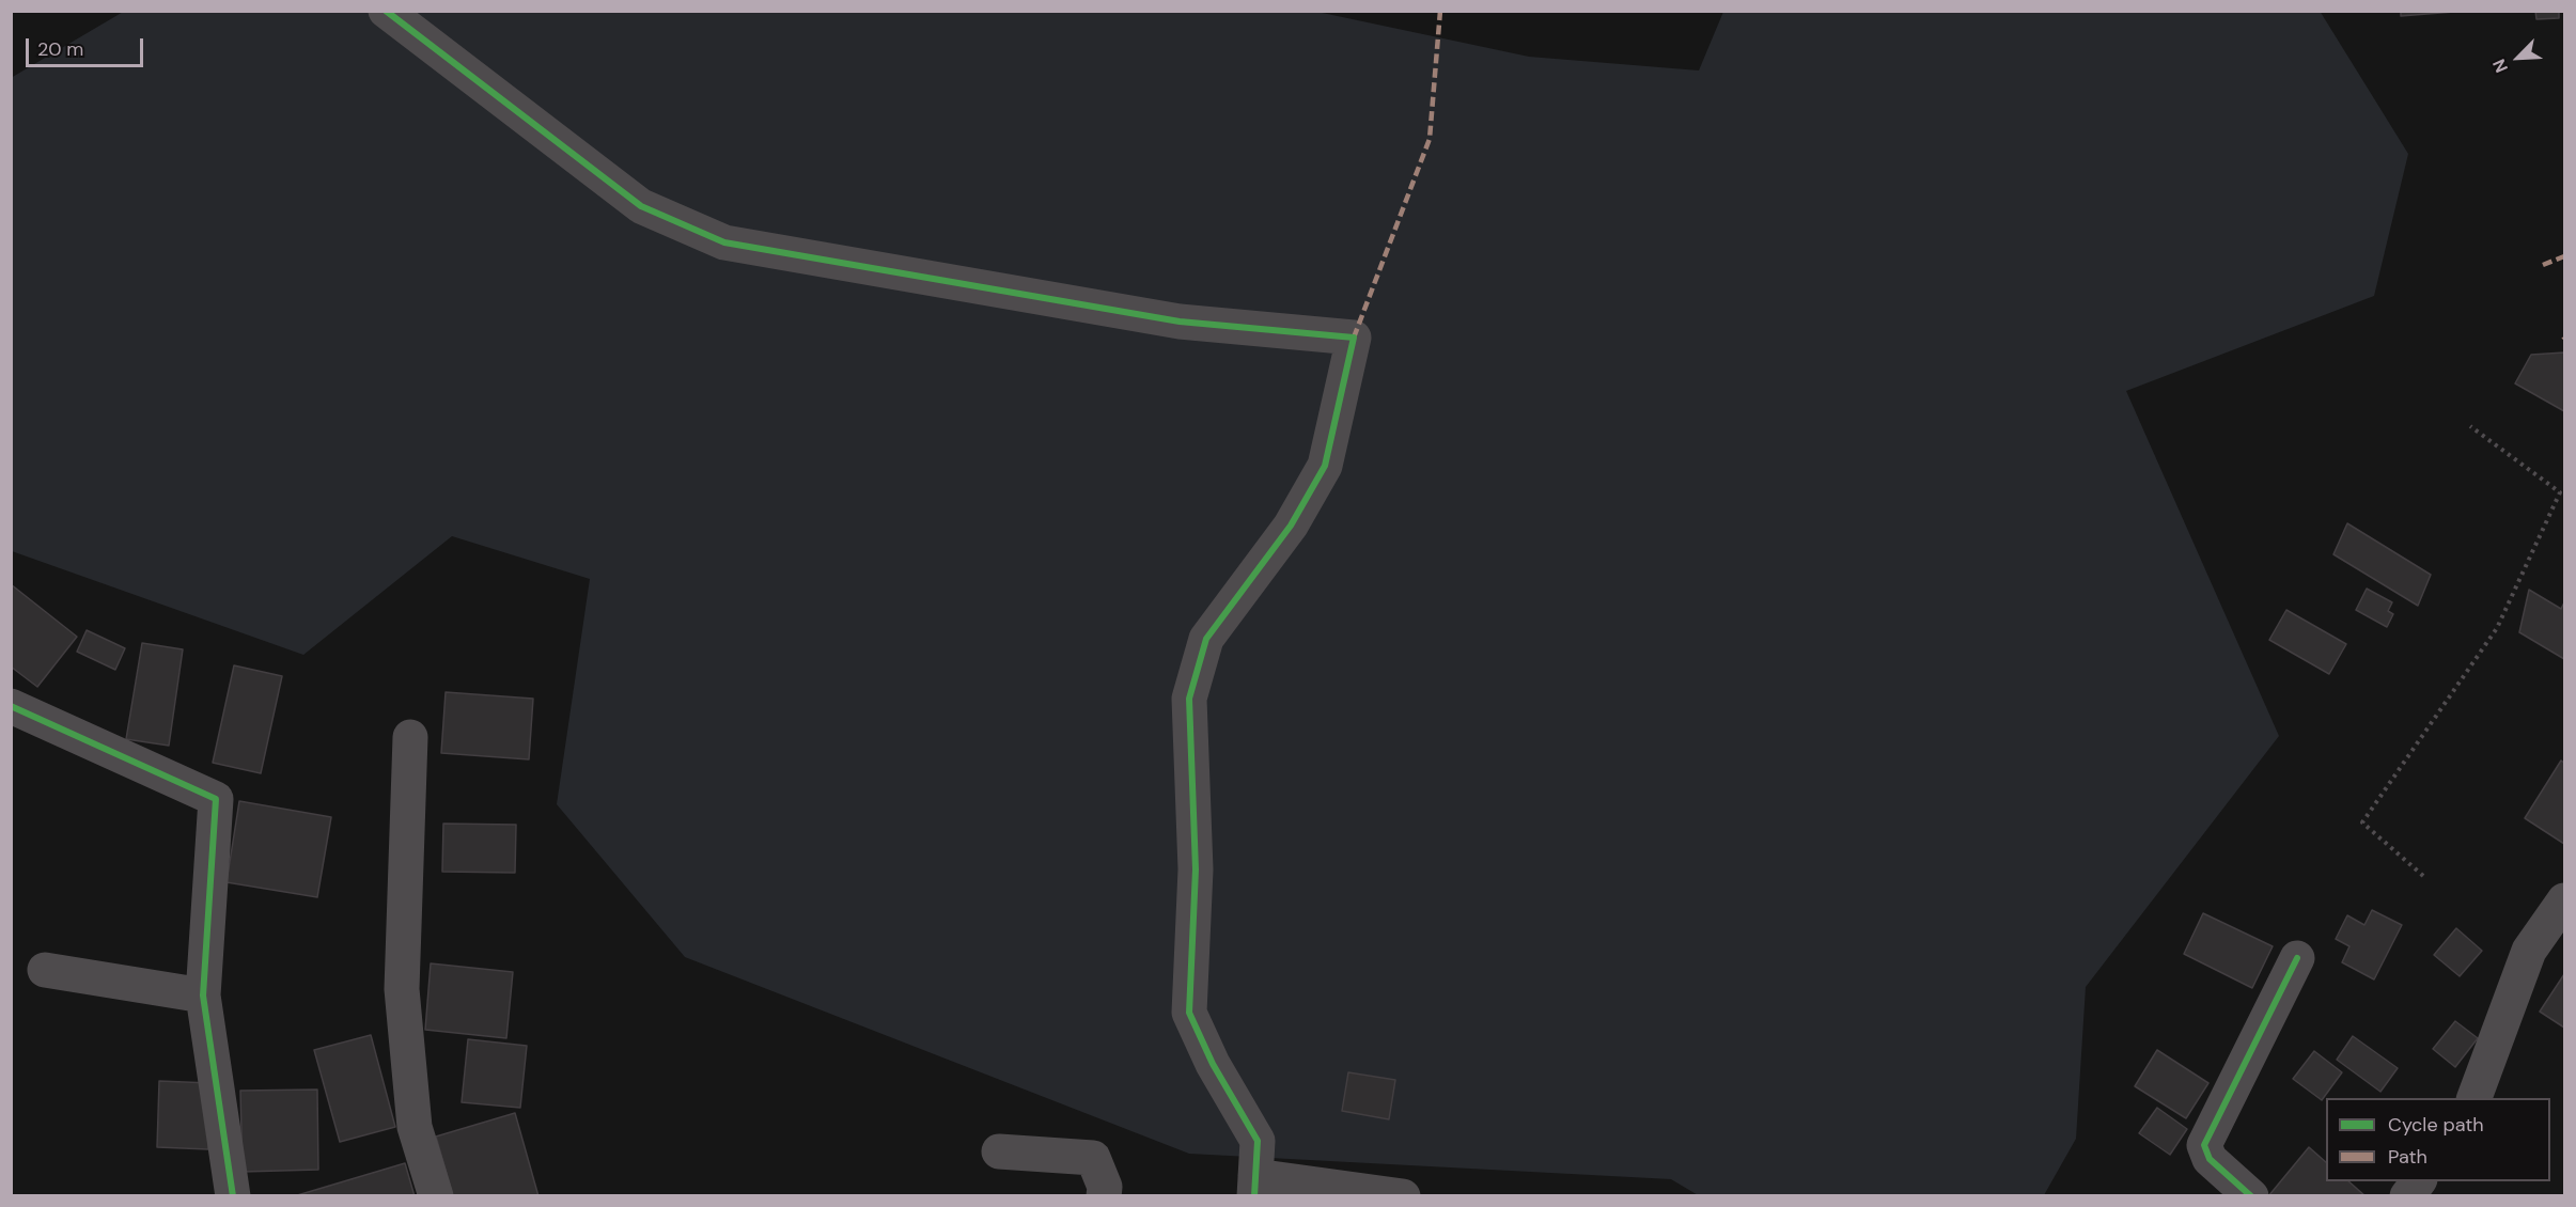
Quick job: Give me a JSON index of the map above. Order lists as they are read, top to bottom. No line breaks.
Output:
{"legend":["Cycle path","Path"],"scale_bar":"20 m","north":"bottom left"}
